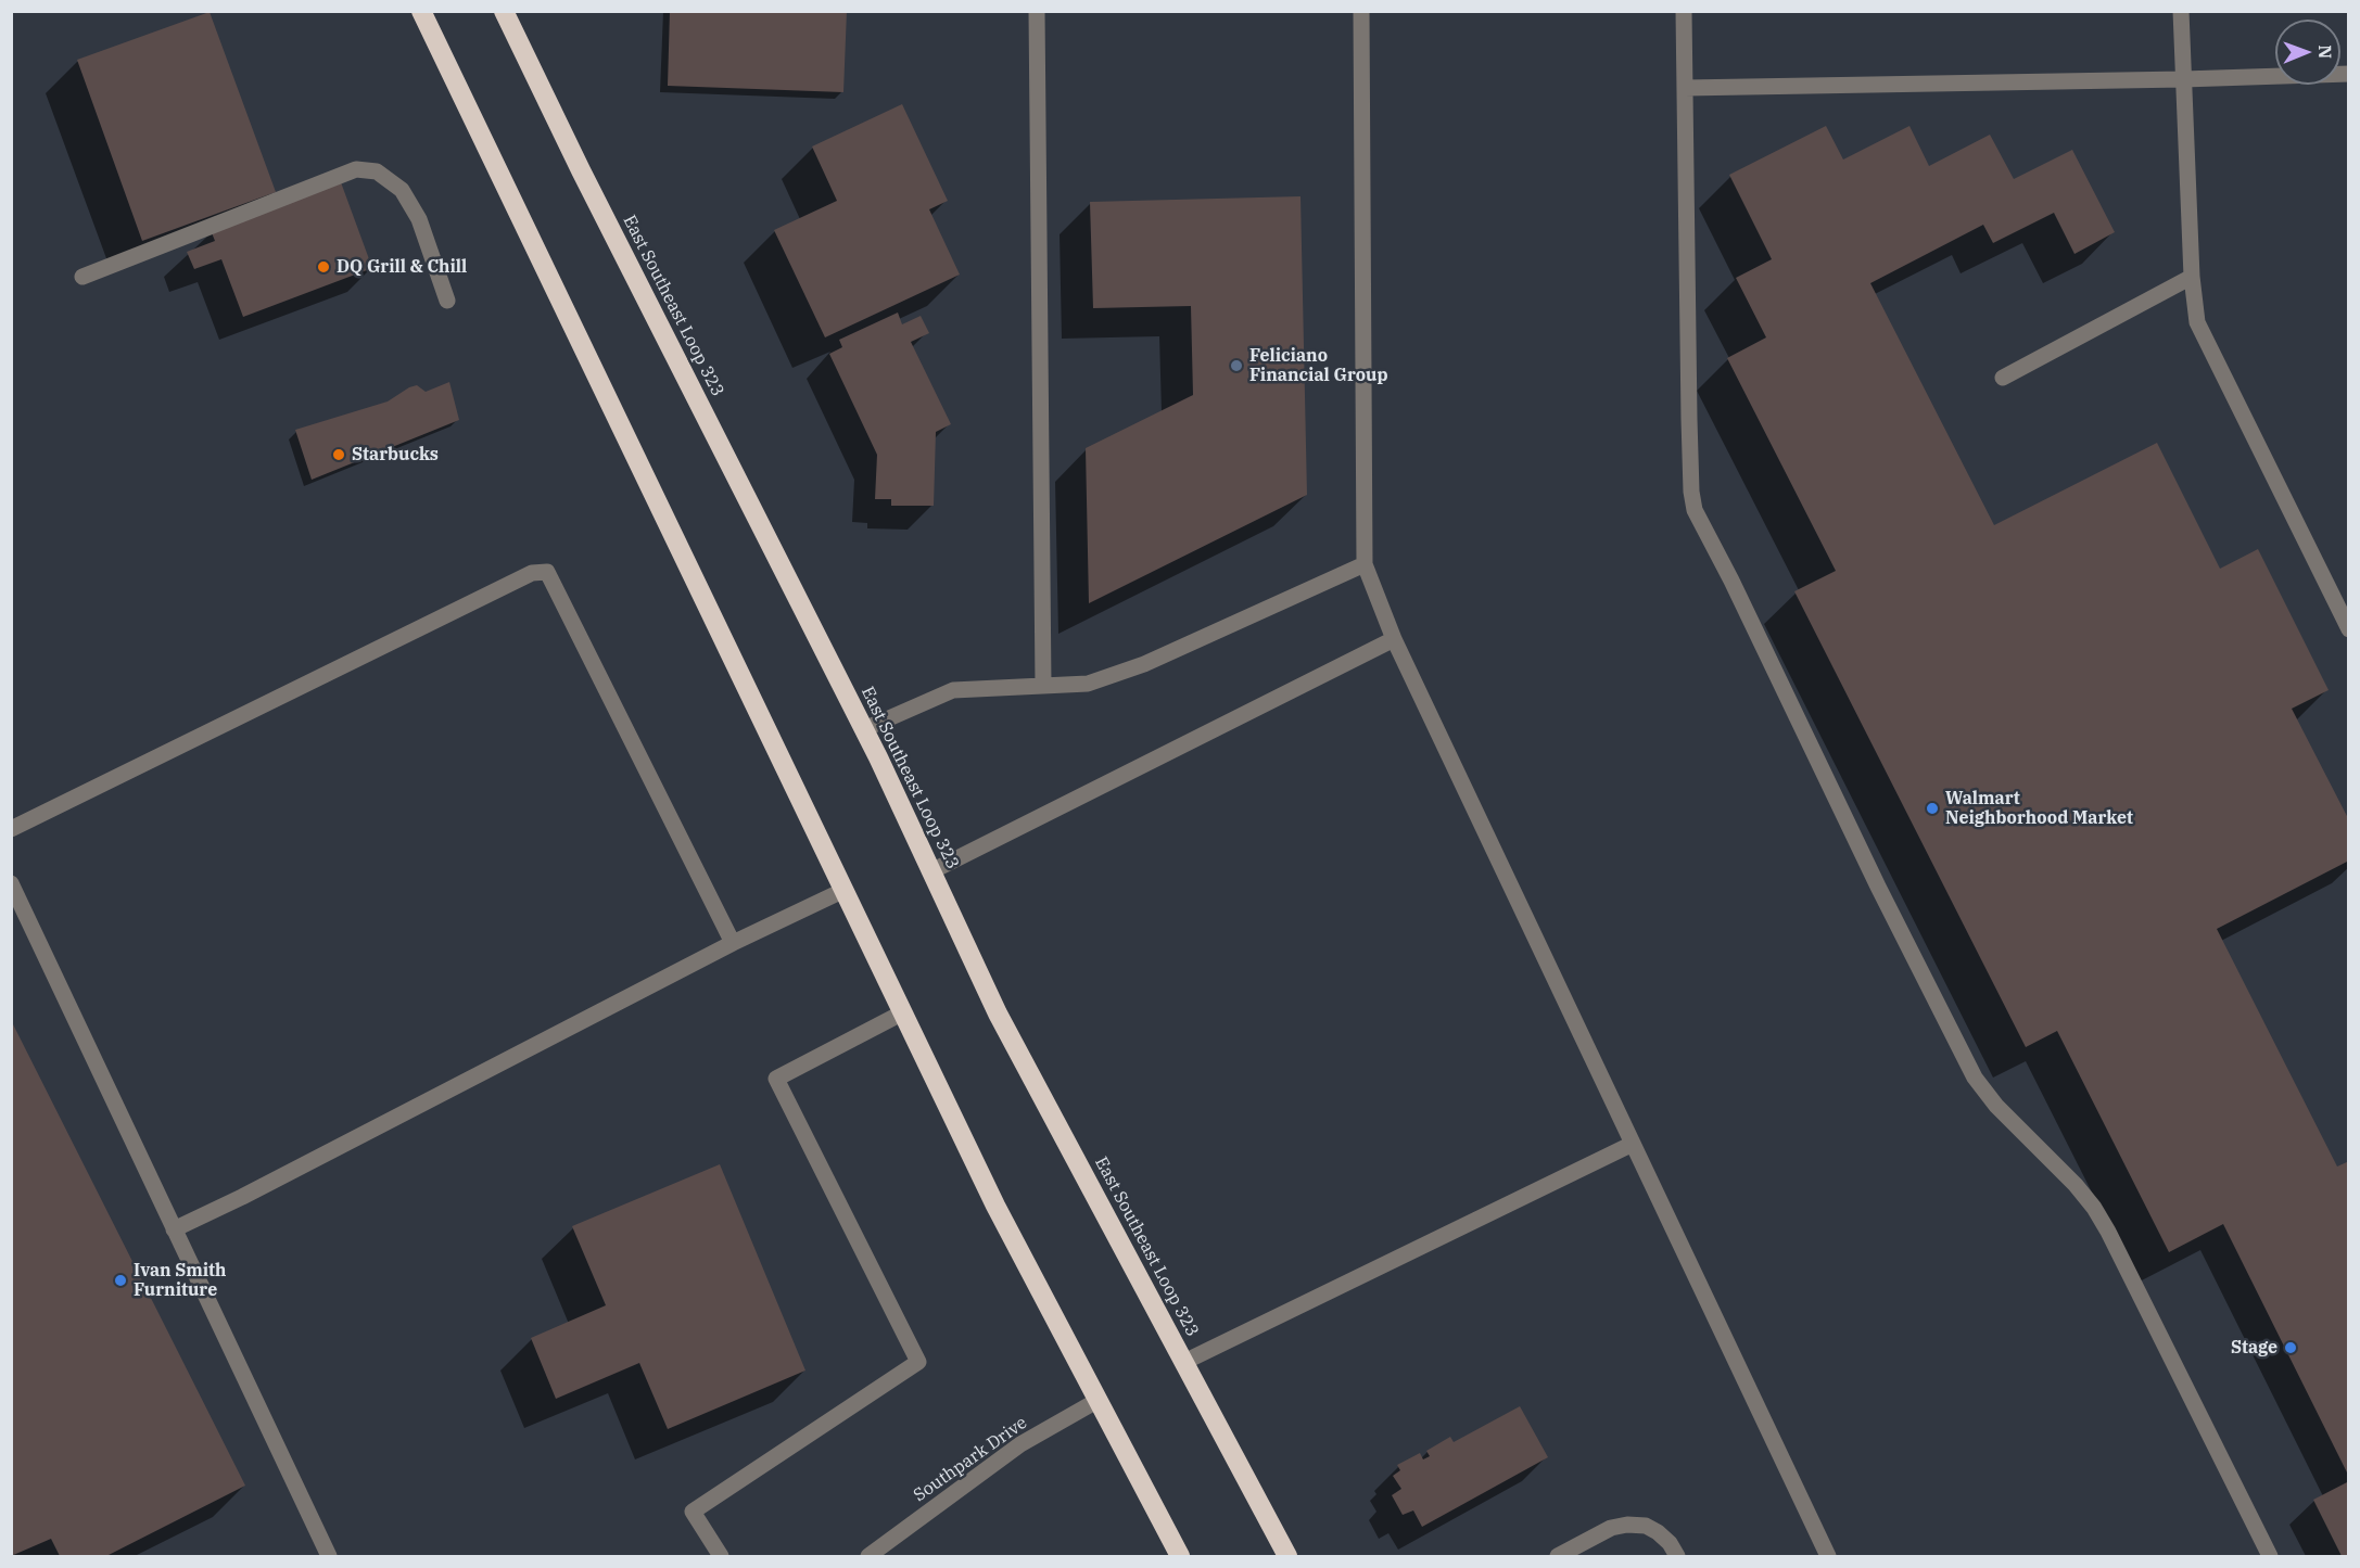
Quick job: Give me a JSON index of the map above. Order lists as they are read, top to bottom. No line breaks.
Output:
{"streets":{"highway":["East Southeast Loop 323"],"street":["Southpark Drive"]},"places":["DQ Grill & Chill","Feliciano Financial Group","Starbucks","Walmart Neighborhood Market","Ivan Smith Furniture","Stage"],"north":"right"}
